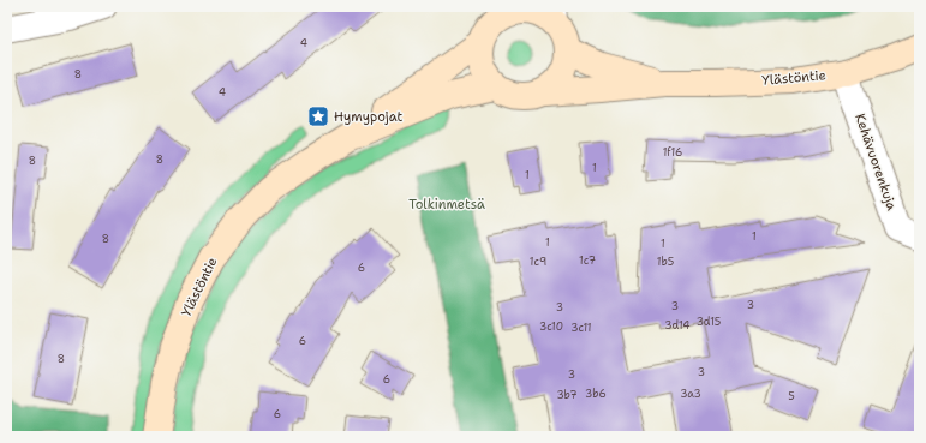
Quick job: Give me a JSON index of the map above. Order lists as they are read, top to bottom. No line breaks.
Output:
{"streets":{"main road":["Ylästöntie"],"street":["Kehävuorenkuja"]},"crossings":[["Ylästöntie","Kehävuorenkuja"]],"parks":["Tolkinmetsä"],"places":{"place":["Hymypojat"]},"house_numbers":["4","8","4","1f16","8","8","1","1","1","8","1","1","1c7","1c9","1b5","6","3","3","3","3d15","3d14","3c10","3c11","6","8","3","3","6","3b6","3a3","3b7","5","6"]}
